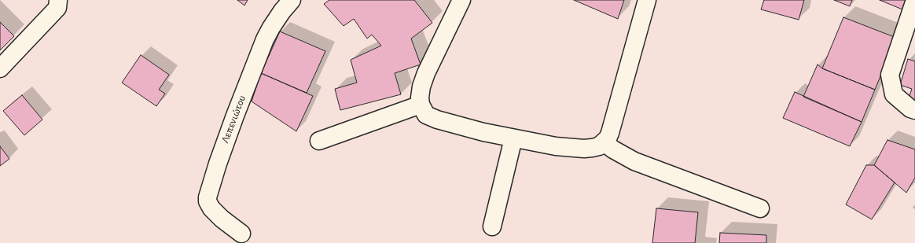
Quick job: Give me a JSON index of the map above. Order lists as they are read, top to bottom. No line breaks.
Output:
{"streets":{"street":["Λεπενιώτου"]}}
